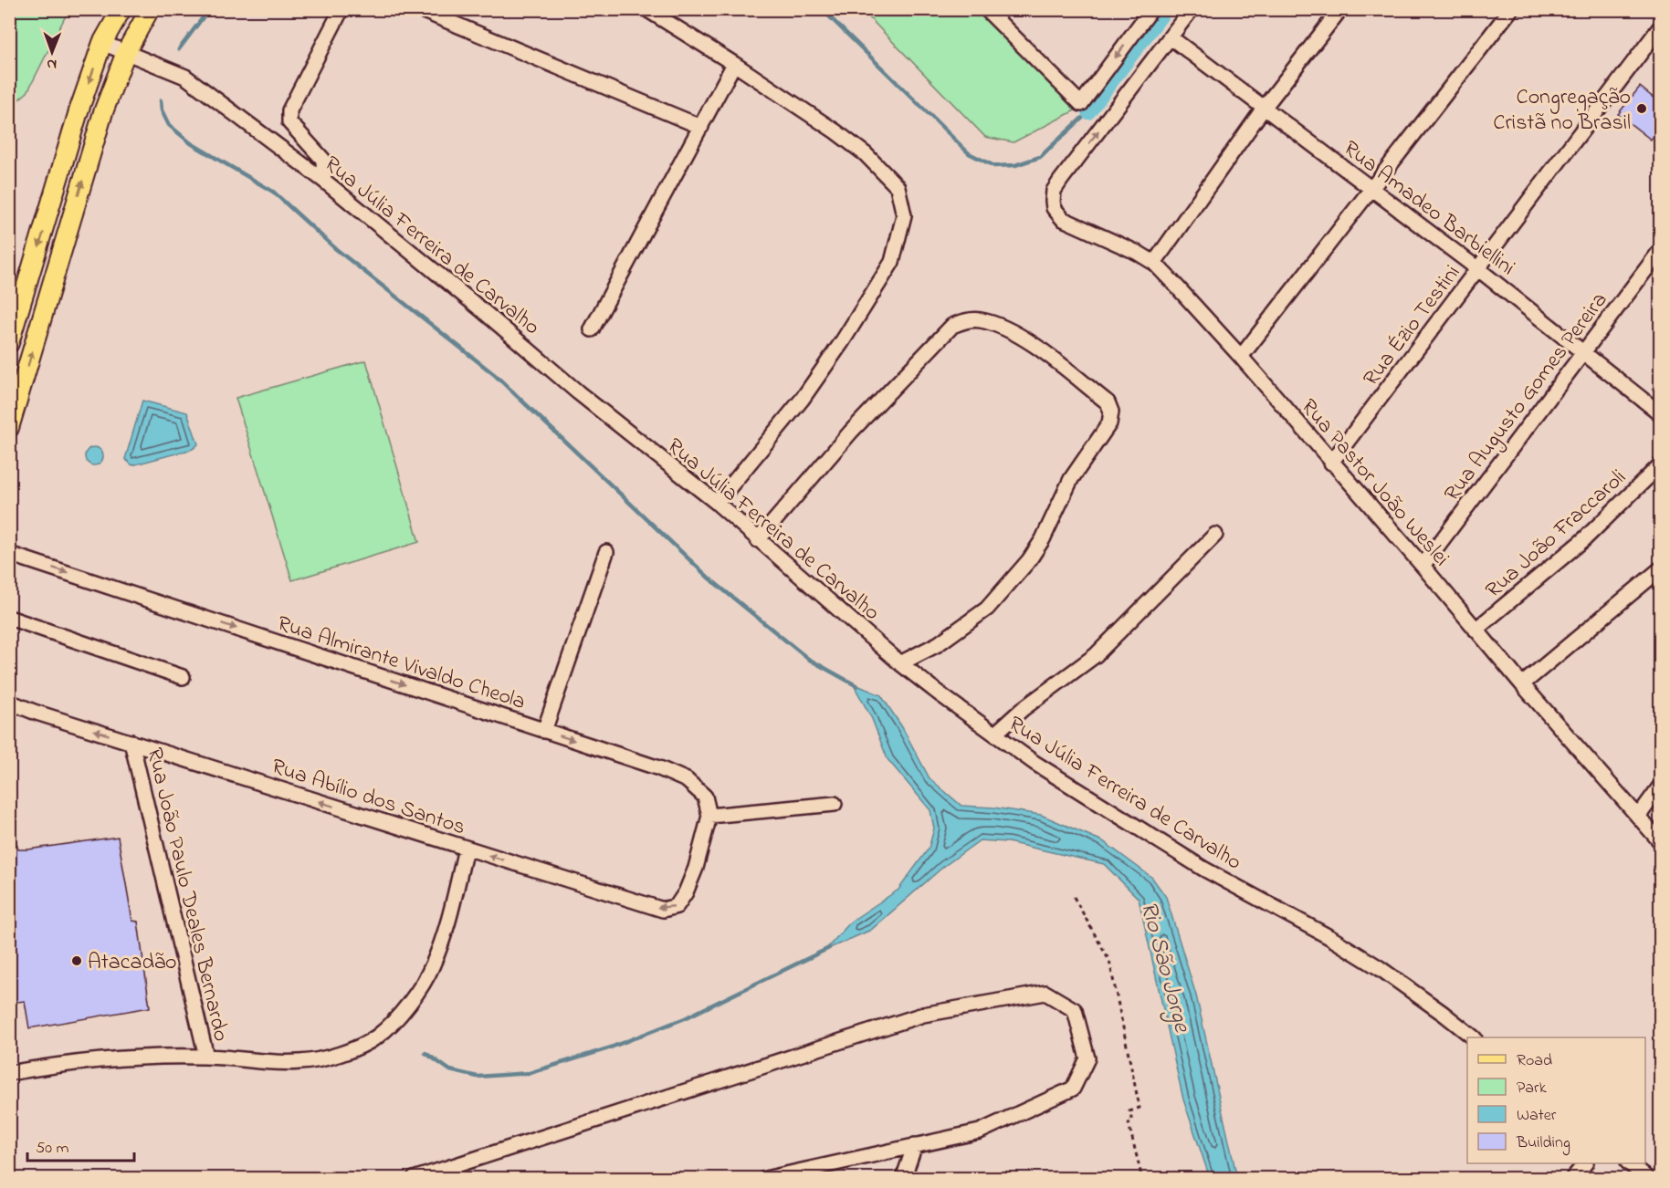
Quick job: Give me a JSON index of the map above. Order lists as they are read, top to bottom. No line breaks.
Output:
{"streets":{"street":["Rua Amadeo Barbiellini","Rua Júlia Ferreira de Carvalho","Rua Ézio Testini","Rua Augusto Gomes Pereira","Rua Pastor João Weslei","Rua João Fraccaroli","Rua Almirante Vivaldo Cheola","Rua Abílio dos Santos","Rua João Paulo Deales Bernardo"]},"crossings":[["Rua Amadeo Barbiellini","Rua Ézio Testini"],["Rua Amadeo Barbiellini","Rua Augusto Gomes Pereira"],["Rua Amadeo Barbiellini","Rua Pastor João Weslei"],["Rua Ézio Testini","Rua Pastor João Weslei"],["Rua Augusto Gomes Pereira","Rua Pastor João Weslei"],["Rua Pastor João Weslei","Rua João Fraccaroli"],["Rua Almirante Vivaldo Cheola","Rua Abílio dos Santos"],["Rua Abílio dos Santos","Rua João Paulo Deales Bernardo"]],"one_way":["Rua Almirante Vivaldo Cheola","Rua Abílio dos Santos"],"water":["Rio São Jorge"],"places":["Congregação Cristã no Brasil","Atacadão"],"legend":["Road","Park","Water","Building"],"scale_bar":"50 m","north":"bottom"}
